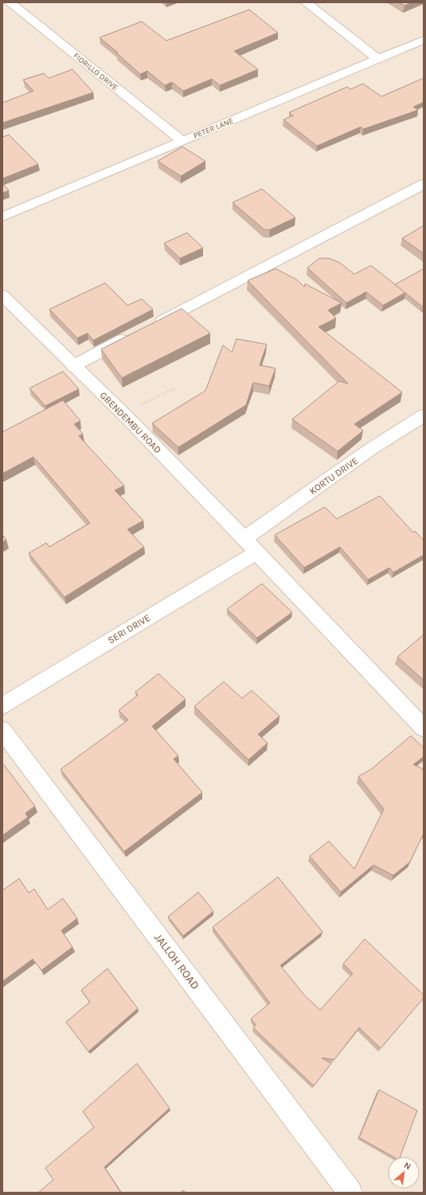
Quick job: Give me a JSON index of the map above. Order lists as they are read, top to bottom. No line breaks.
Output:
{"streets":{"street":["FIORILLO DRIVE","PETER LANE","GBENDEMBU ROAD","KORTU DRIVE","SERI DRIVE","JALLOH ROAD"]},"crossings":[["FIORILLO DRIVE","PETER LANE"],["GBENDEMBU ROAD","KORTU DRIVE"],["GBENDEMBU ROAD","SERI DRIVE"]],"north":"top right"}
